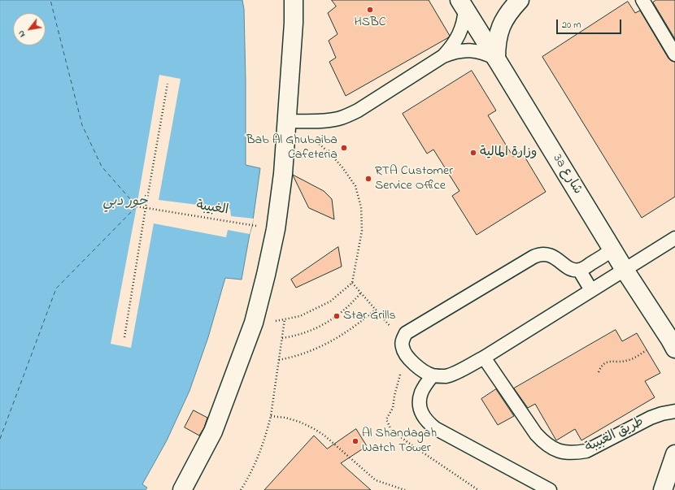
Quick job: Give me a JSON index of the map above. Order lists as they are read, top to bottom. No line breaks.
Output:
{"streets":{"street":["3a شارع"],"lane":["طريق الغبيبة"],"path":["الغبيبة"]},"water":["خور دبي"],"places":["HSBC","Bab Al Ghubaiba Cafeteria","وزارة المالية","RTA Customer Service Office","Star Grills","Al Shandagah Watch Tower"],"scale_bar":"20 m","north":"bottom left"}
